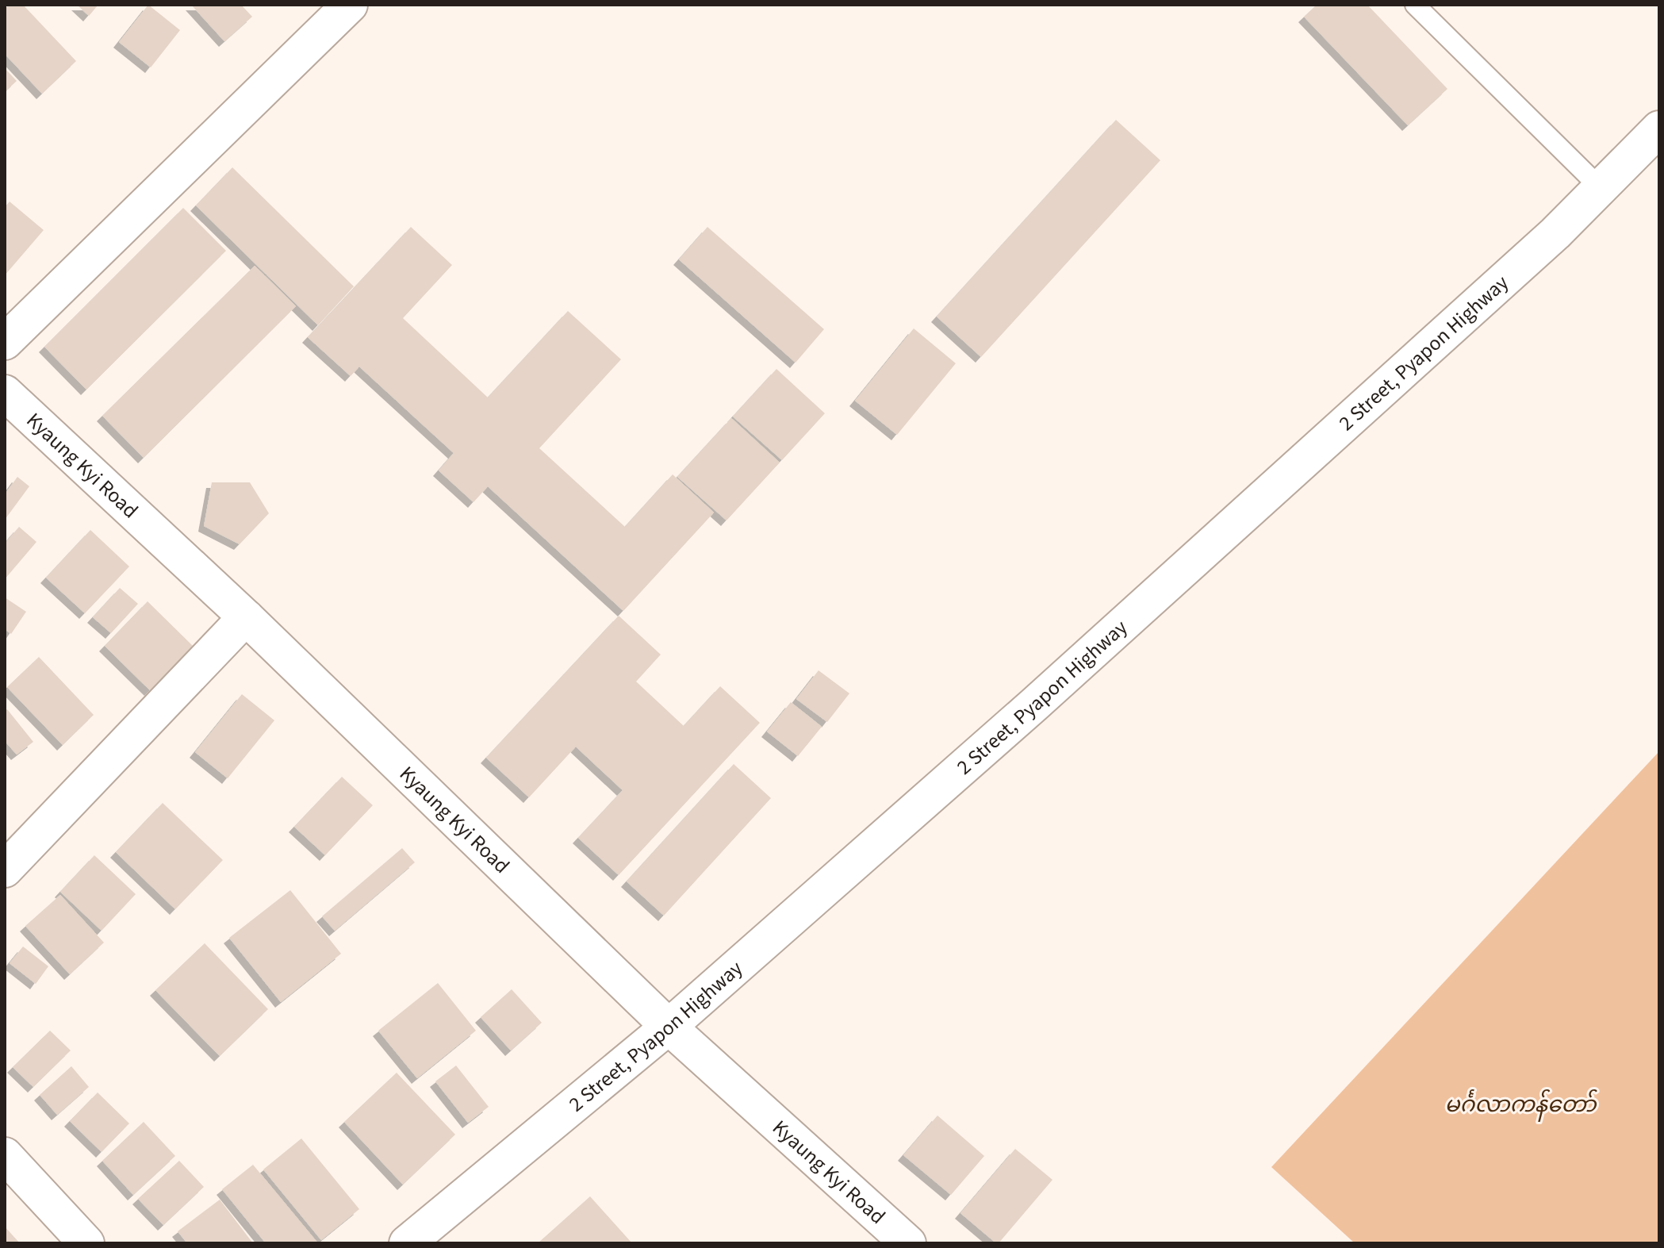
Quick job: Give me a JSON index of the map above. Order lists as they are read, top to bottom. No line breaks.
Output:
{"streets":{"street":["2 Street, Pyapon Highway","Kyaung Kyi Road"]},"crossings":[["2 Street, Pyapon Highway","Kyaung Kyi Road"]],"water":["မင်္ဂလာကန်တော်"]}
